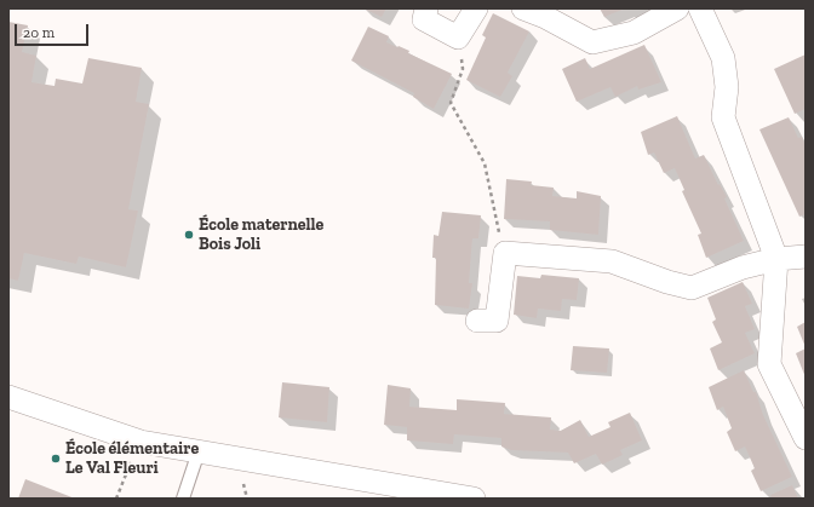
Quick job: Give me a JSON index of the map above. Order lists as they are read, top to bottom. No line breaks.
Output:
{"places":["École maternelle Bois Joli","École élémentaire Le Val Fleuri"],"scale_bar":"20 m"}
